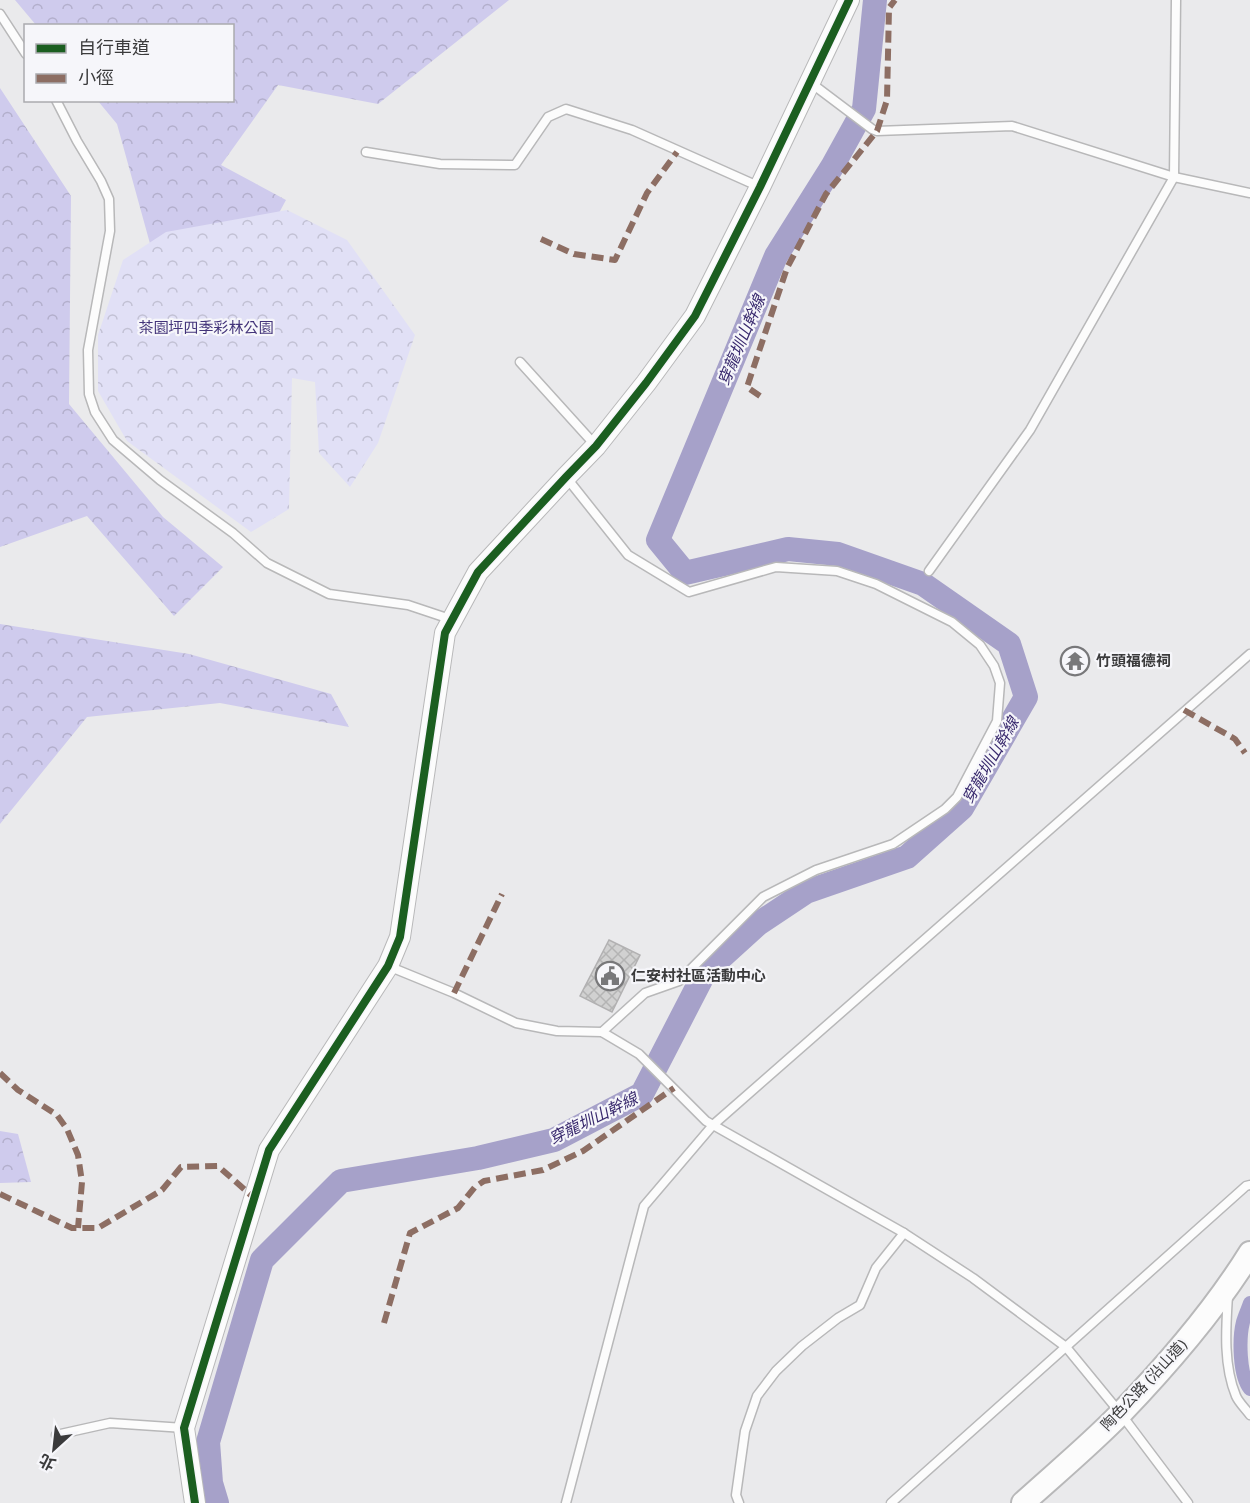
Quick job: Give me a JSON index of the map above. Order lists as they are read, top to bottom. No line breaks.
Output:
{"streets":{"main road":["陶色公路 (沿山道)"]},"water":["穿龍圳山幹線"],"parks":["茶園坪四季彩林公園"],"places":{"temple":["竹頭福德祠"],"public building":["仁安村社區活動中心"]},"legend":["自行車道","小徑"],"north":"bottom left"}
